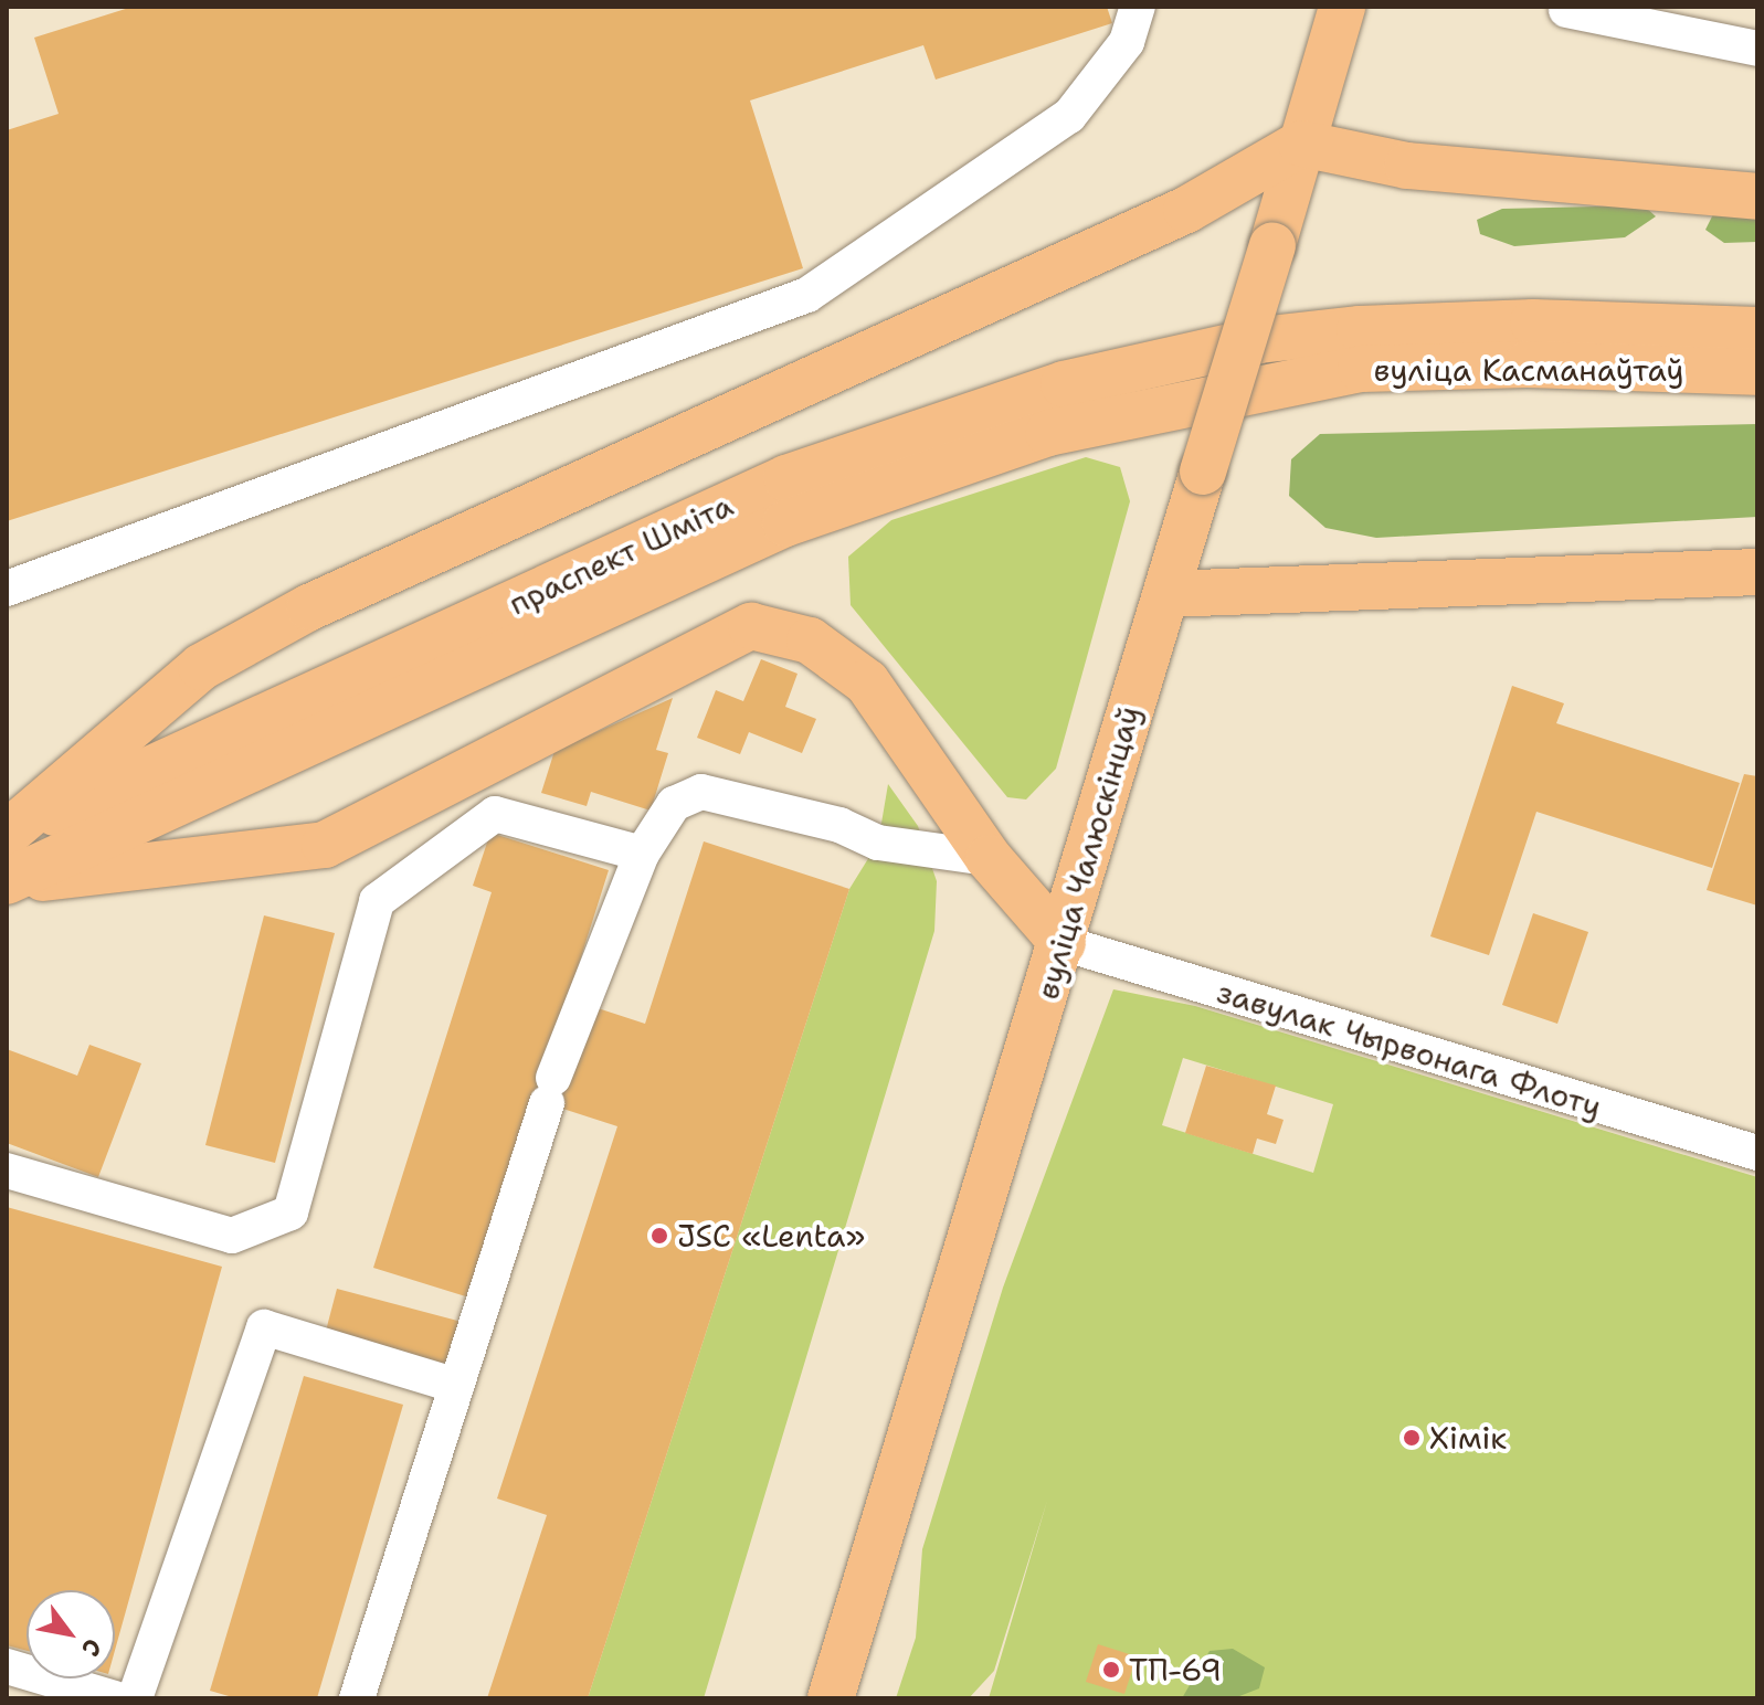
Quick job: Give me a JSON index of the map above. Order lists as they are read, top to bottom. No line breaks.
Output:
{"streets":{"main road":["вуліца Касманаўтаў","праспект Шміта","вуліца Чалюскінцаў"],"street":["завулак Чырвонага Флоту"]},"crossings":[["вуліца Касманаўтаў","праспект Шміта"],["вуліца Чалюскінцаў","завулак Чырвонага Флоту"]],"places":["JSC «Lenta»","Хімік","ТП-69"],"north":"bottom right"}
